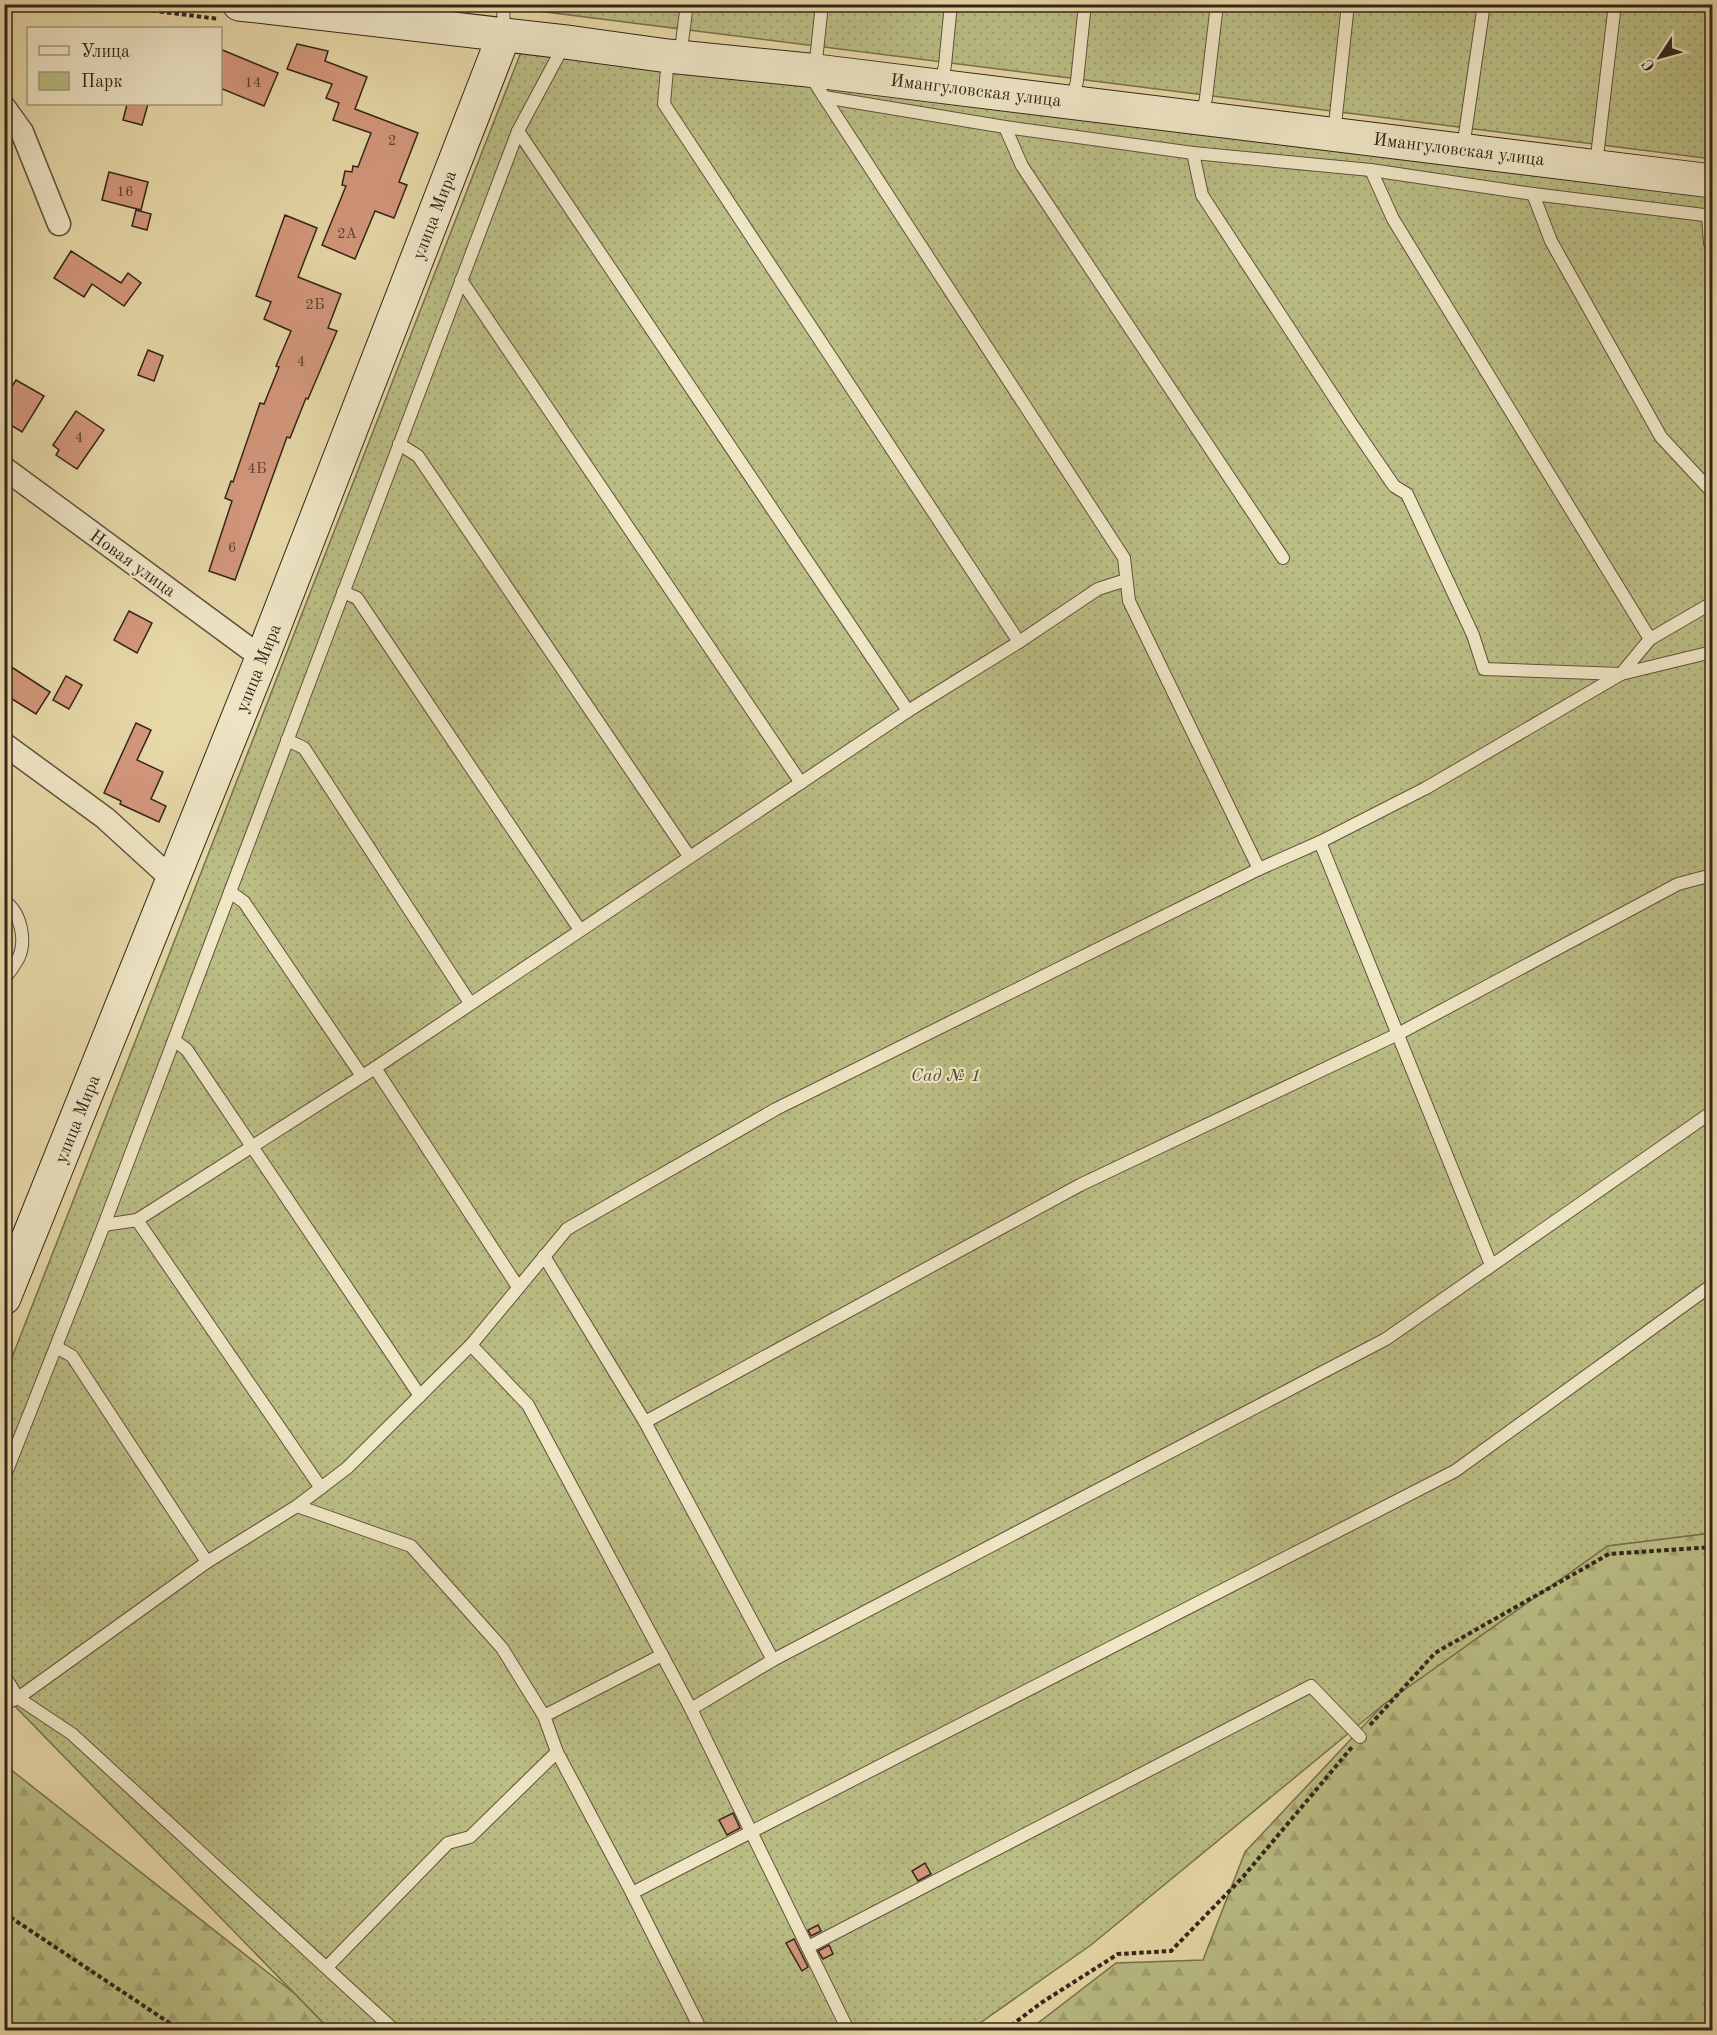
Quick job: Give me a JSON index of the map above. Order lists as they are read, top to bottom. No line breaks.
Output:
{"streets":{"main road":["Имангуловская улица","улица Мира"],"street":["Новая улица"]},"crossings":[["Имангуловская улица","улица Мира"],["улица Мира","Новая улица"]],"parks":["Сад № 1"],"house_numbers":["14","2","16","2А","2Б","4","4","4Б","6"],"legend":["Улица","Парк"],"north":"bottom left"}
